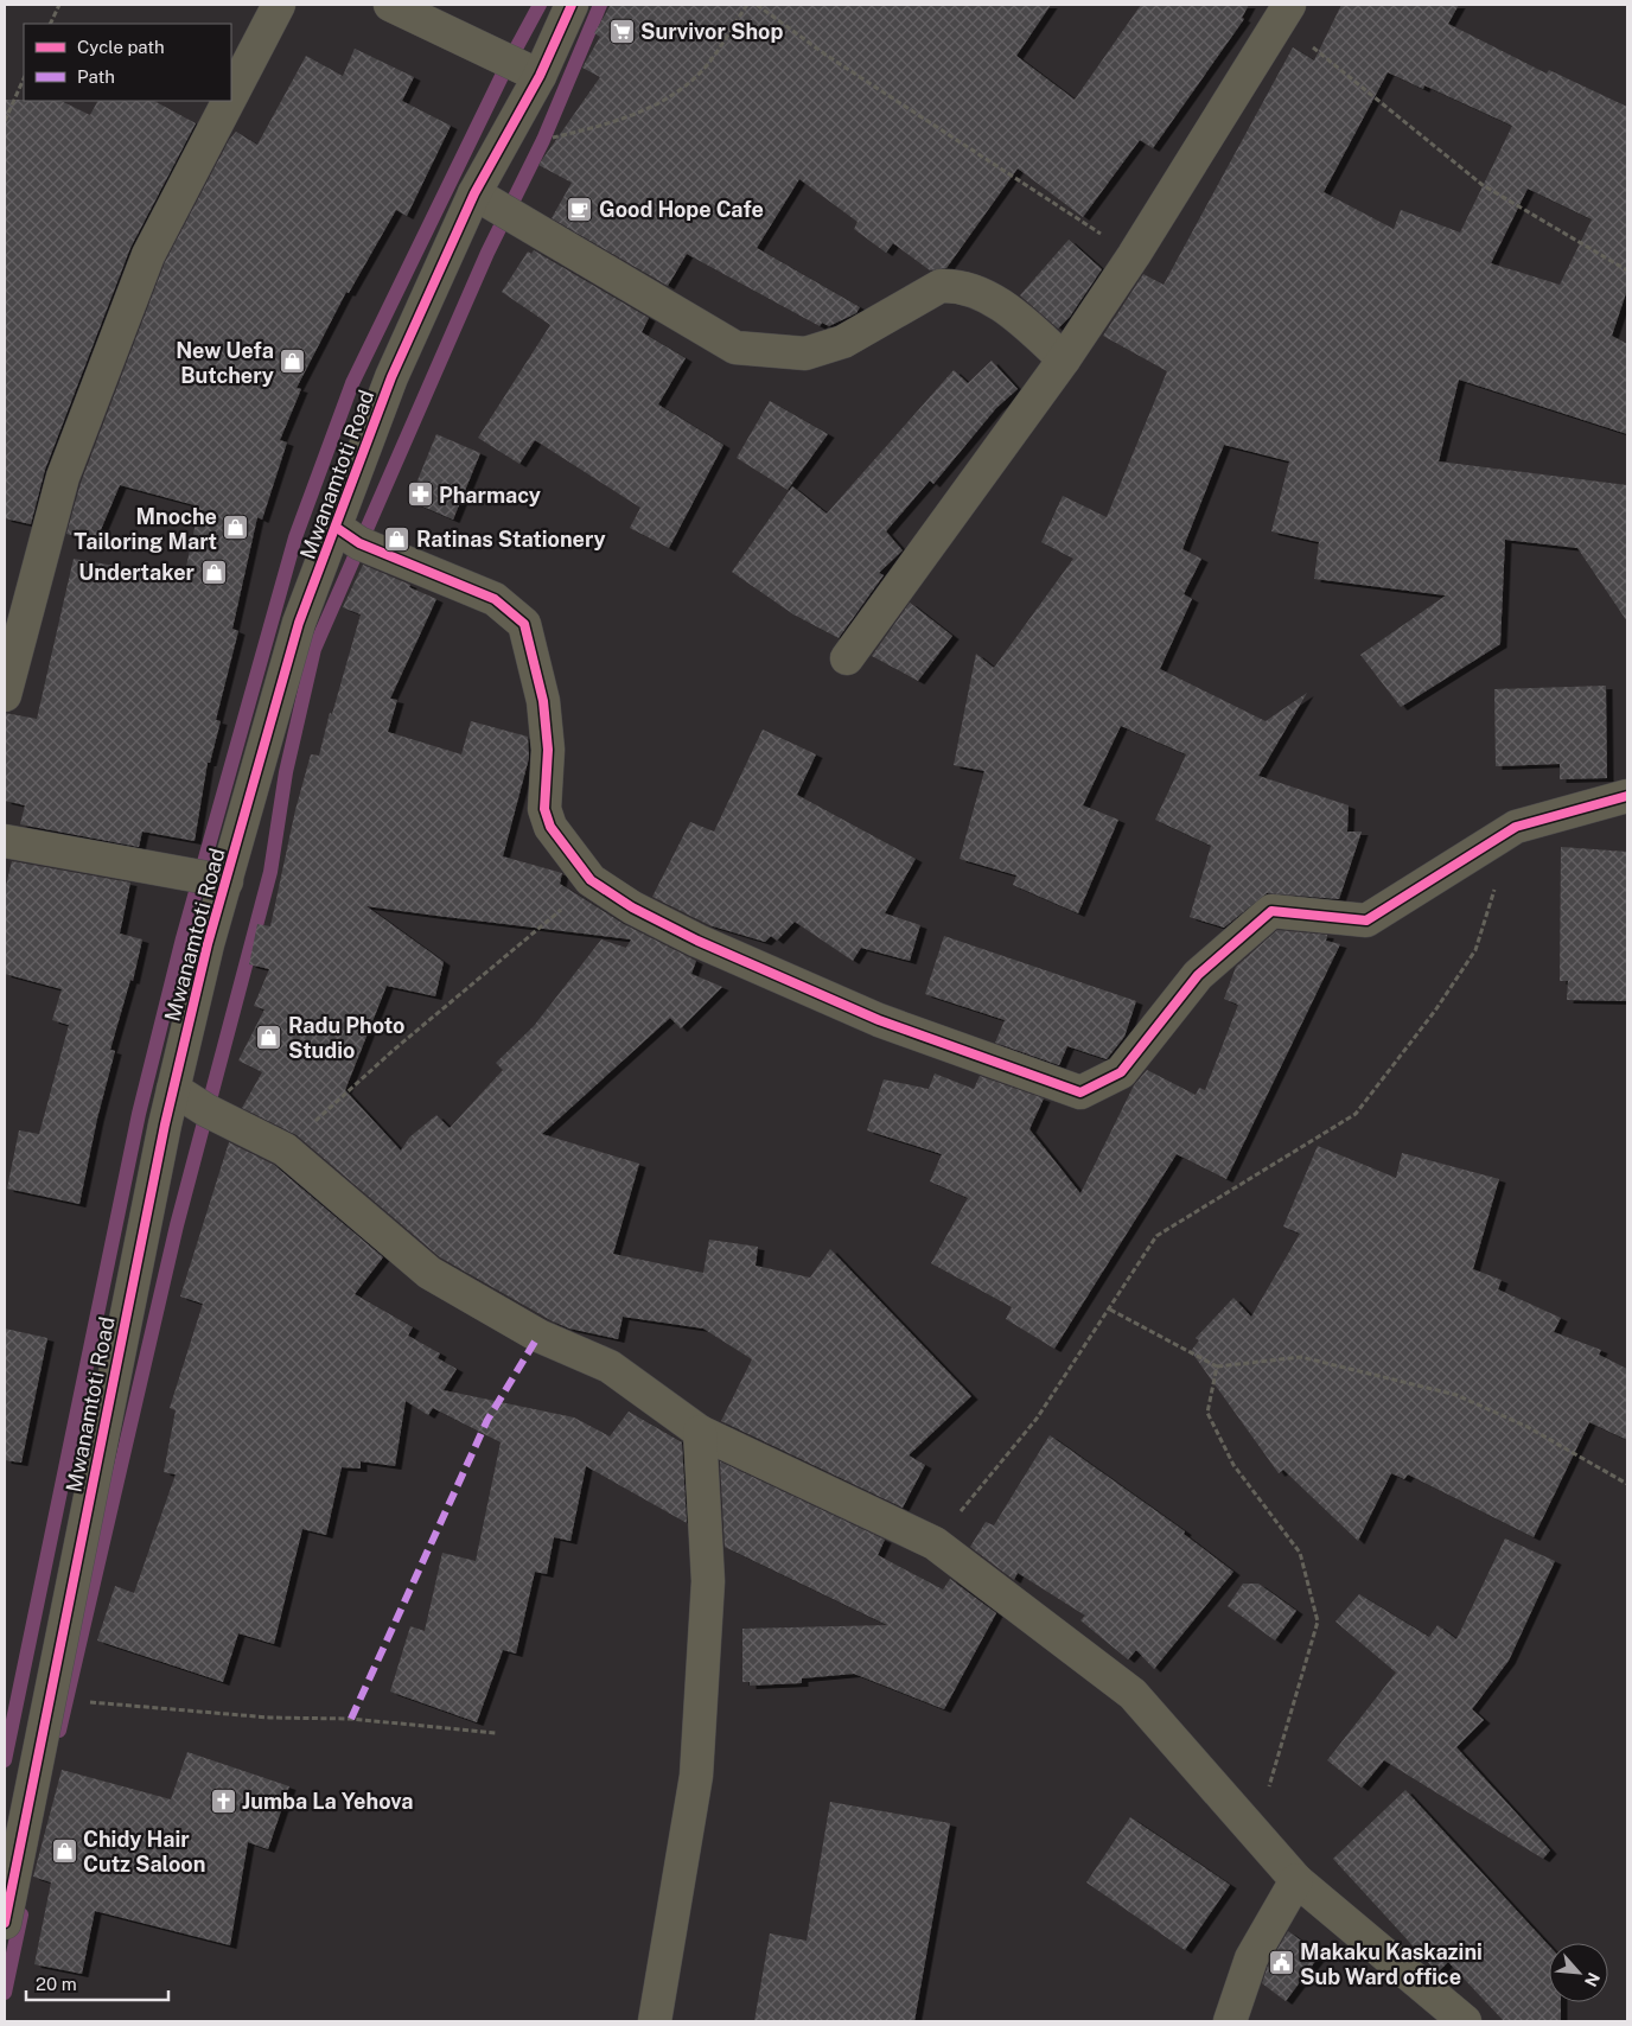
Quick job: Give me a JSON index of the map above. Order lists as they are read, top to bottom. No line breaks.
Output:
{"streets":{"street":["Mwanamtoti Road"]},"places":{"supermarket":["Survivor Shop"],"cafe":["Good Hope Cafe"],"shop":["New Uefa Butchery","Mnoche Tailoring Mart","Ratinas Stationery","Undertaker","Radu Photo Studio","Chidy Hair Cutz Saloon"],"pharmacy":["Pharmacy"],"church":["Jumba La Yehova"],"public building":["Makaku Kaskazini Sub Ward office"]},"legend":["Cycle path","Path"],"scale_bar":"20 m","north":"bottom right"}
